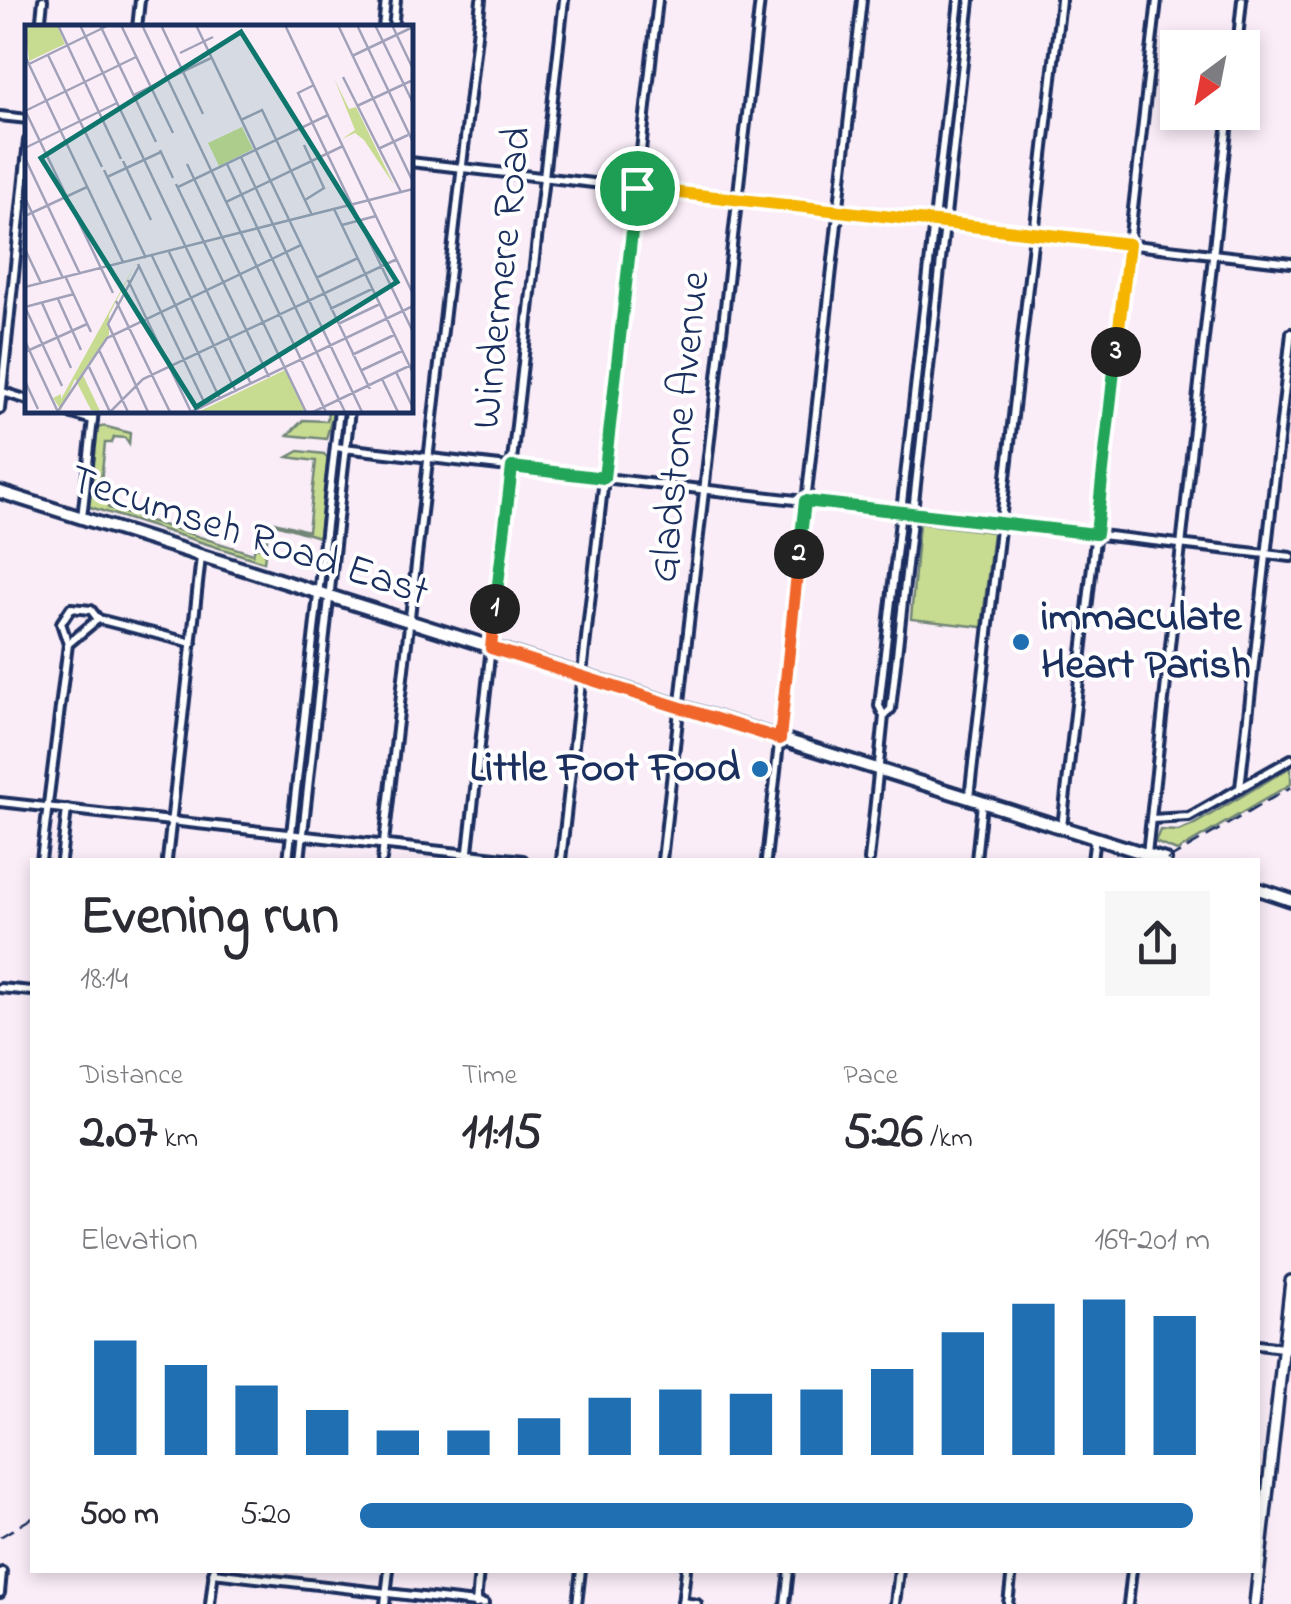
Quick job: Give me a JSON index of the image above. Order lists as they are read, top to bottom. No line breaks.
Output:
{"streets":{"main road":["Tecumseh Road East"],"street":["Windermere Road","Gladstone Avenue"]},"crossings":[["Windermere Road","Tecumseh Road East"],["Gladstone Avenue","Tecumseh Road East"]],"places":["immaculate Heart Parish","Little Foot Food"],"north":"bottom left","page":{"pins":["3","2","1"],"heading":["Evening run","18:14"],"stats":[["Distance","2.07 km"],["Time","11:15"],["Pace","5:26 /km"]],"chart":["Elevation","169–201 m"],"list":[{"name":"500 m","note":"5:20"}]}}
